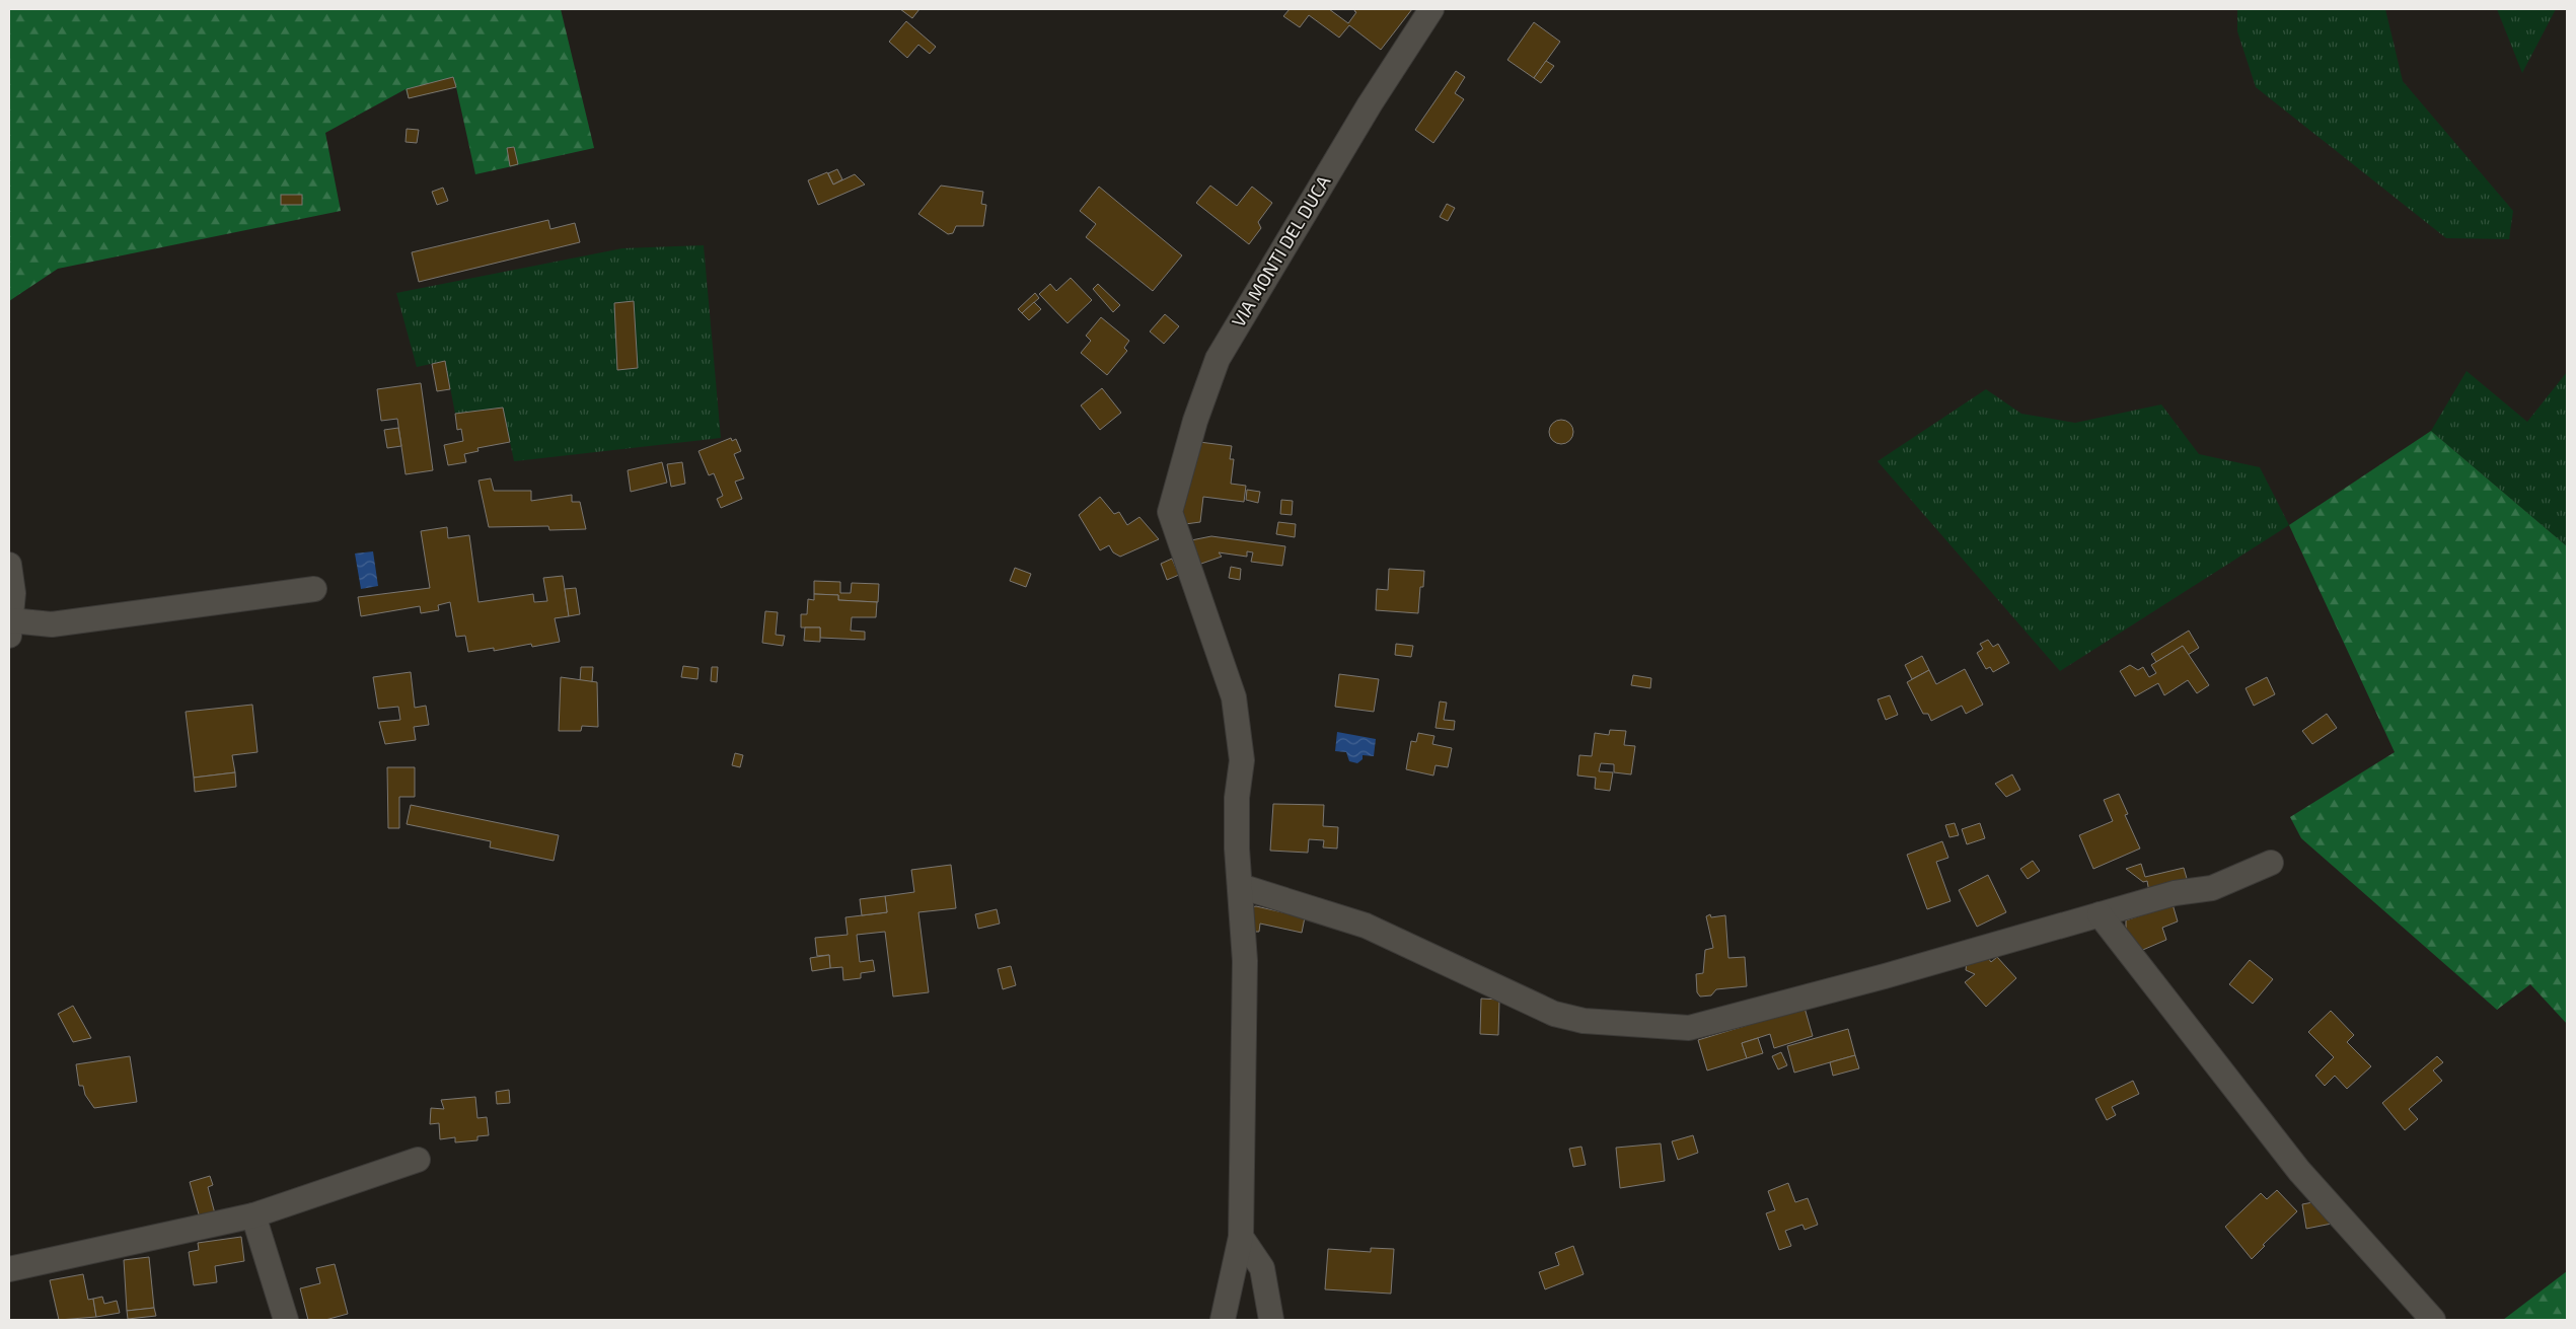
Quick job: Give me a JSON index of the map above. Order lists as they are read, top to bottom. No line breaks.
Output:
{"streets":{"street":["VIA MONTI DEL DUCA"]}}
